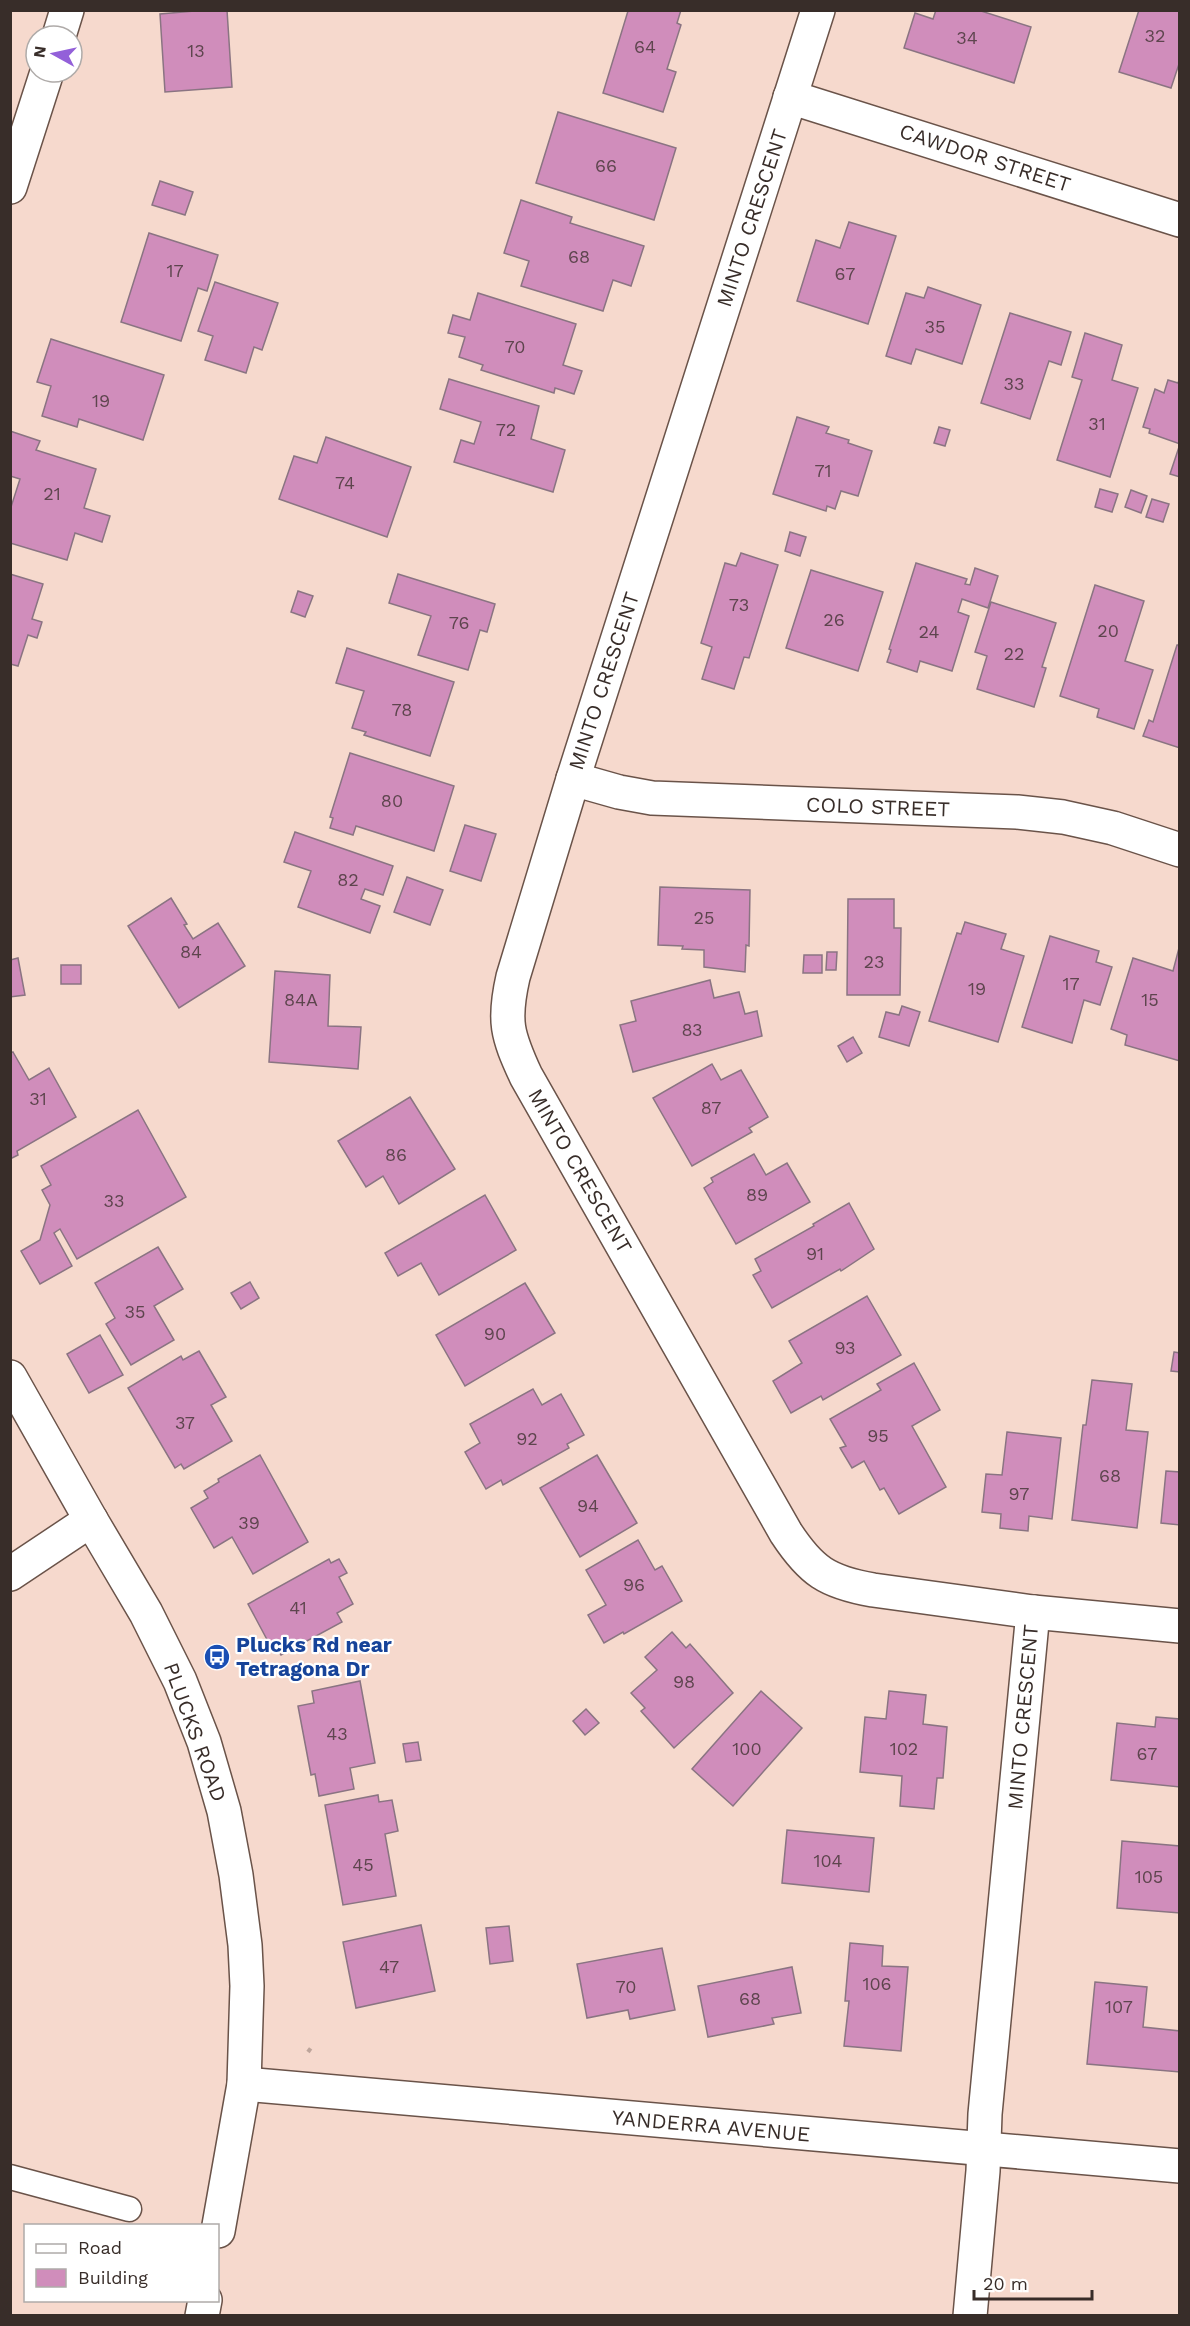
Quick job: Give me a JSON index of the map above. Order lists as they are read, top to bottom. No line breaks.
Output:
{"streets":{"street":["CAWDOR STREET","MINTO CRESCENT","COLO STREET","PLUCKS ROAD","YANDERRA AVENUE"]},"crossings":[["CAWDOR STREET","MINTO CRESCENT"],["MINTO CRESCENT","COLO STREET"],["MINTO CRESCENT","YANDERRA AVENUE"],["PLUCKS ROAD","YANDERRA AVENUE"]],"places":{"bus stop":["Plucks Rd near Tetragona Dr"]},"house_numbers":["32","34","64","13","66","68","17","67","35","70","33","19","31","72","71","74","21","73","26","76","20","24","22","78","80","82","25","84","23","17","19","84A","15","83","31","87","86","89","33","91","35","90","93","37","95","92","68","97","94","39","96","41","98","43","100","102","67","104","45","105","47","106","70","68","107"],"legend":["Road","Building"],"scale_bar":"20 m","north":"left"}
